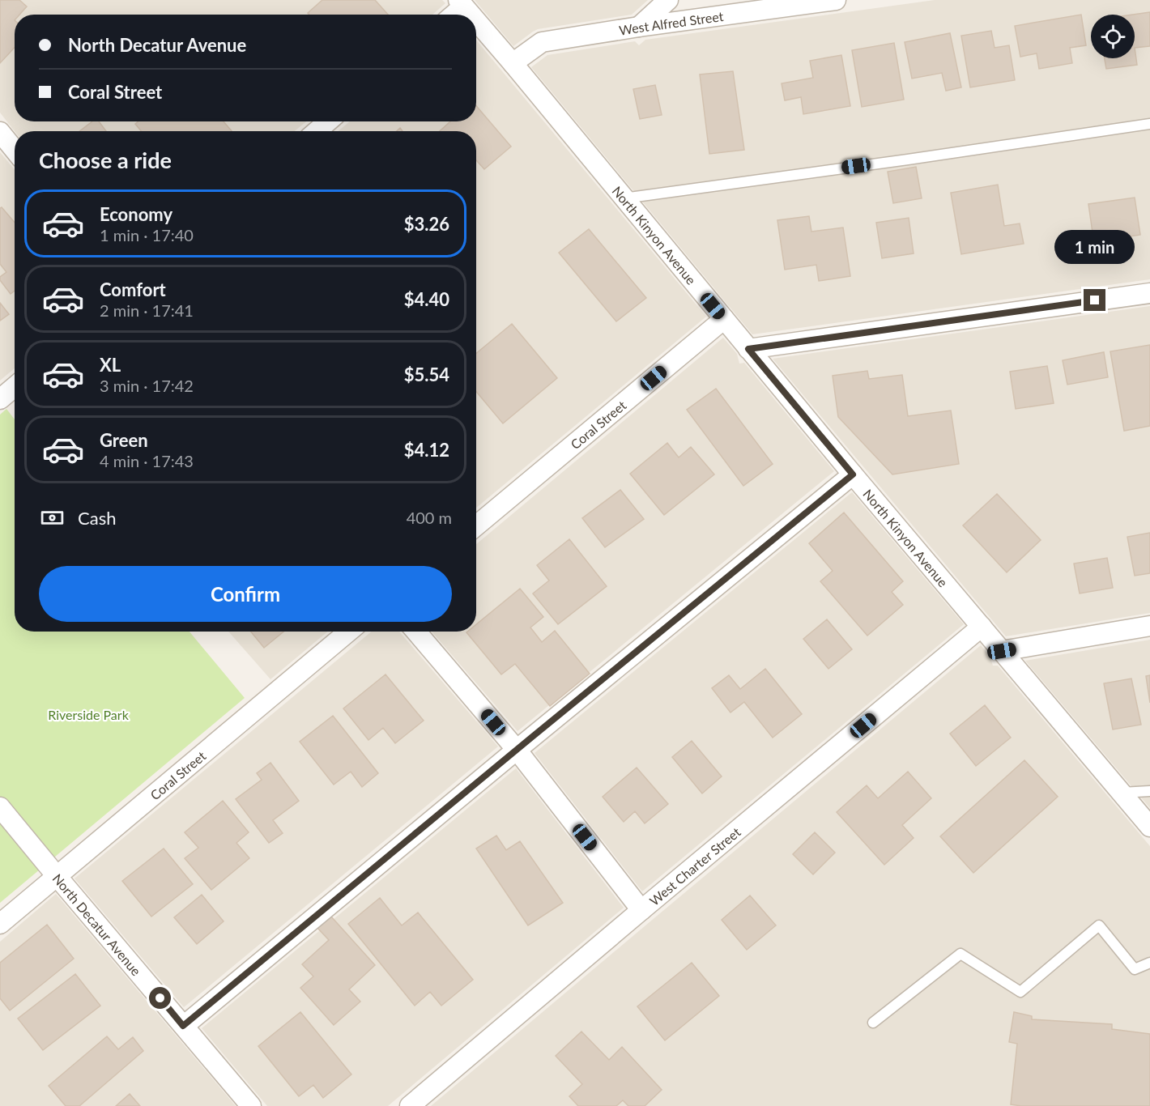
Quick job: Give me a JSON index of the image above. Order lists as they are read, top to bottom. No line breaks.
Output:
{"streets":{"street":["West Alfred Street","North Kinyon Avenue","Coral Street","West Charter Street","North Decatur Avenue"]},"crossings":[["West Alfred Street","North Kinyon Avenue"],["North Kinyon Avenue","Coral Street"],["North Kinyon Avenue","West Charter Street"],["Coral Street","North Decatur Avenue"]],"parks":["Riverside Park"],"page":{"banner":["North Decatur Avenue","Coral Street"],"heading":"Choose a ride","list":[{"name":"Economy","note":"1 min · 17:40","value":"$3.26"},{"name":"Comfort","note":"2 min · 17:41","value":"$4.40"},{"name":"XL","note":"3 min · 17:42","value":"$5.54"},{"name":"Green","note":"4 min · 17:43","value":"$4.12"}],"bubble":"1 min","pay":["Cash","400 m"],"buttons":"Confirm"}}
